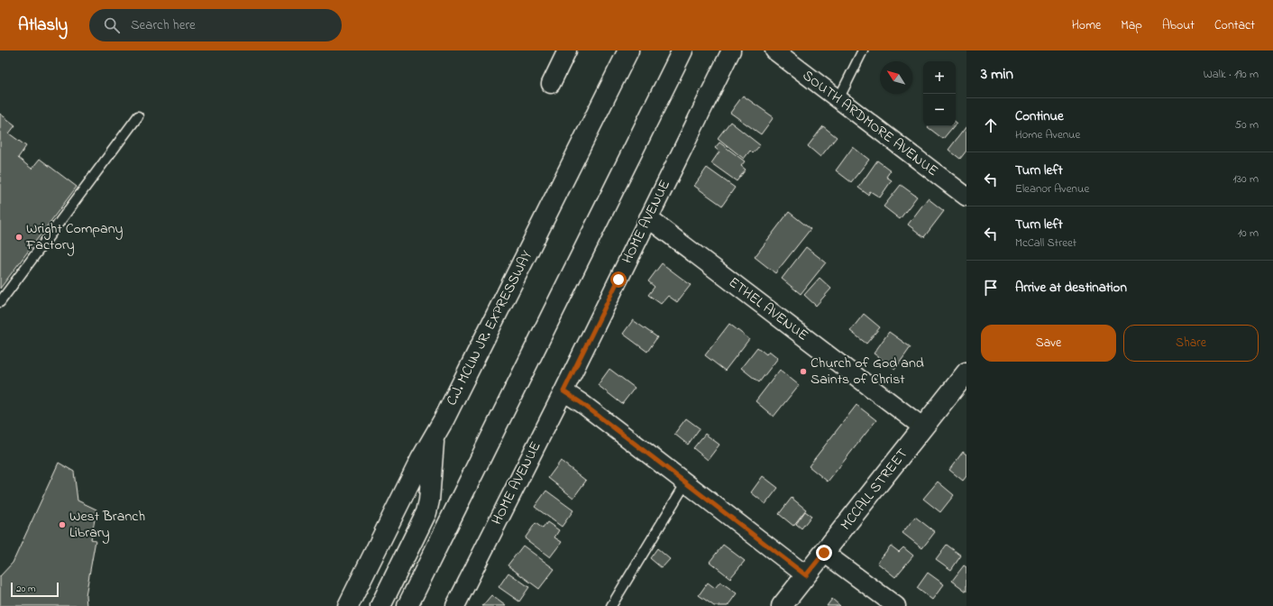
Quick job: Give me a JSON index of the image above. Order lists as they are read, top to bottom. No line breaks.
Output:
{"streets":{"main road":["C.J. MCLIN JR. EXPRESSWAY","MCCALL STREET"],"street":["SOUTH ARDMORE AVENUE","HOME AVENUE","ETHEL AVENUE"]},"crossings":[["HOME AVENUE","ETHEL AVENUE"],["ETHEL AVENUE","MCCALL STREET"]],"places":["Wright Company Factory","Church of God and Saints of Christ","West Branch Library"],"scale_bar":"20 m","north":"top left","page":{"header":"Atlasly","search":"Search here","nav":["Home","Map","About","Contact"],"heading":["3 min","Walk · 190 m"],"map_buttons":["+","−"],"list":[["Continue","Home Avenue","50 m"],["Turn left","Eleanor Avenue","130 m"],["Turn left","McCall Street","10 m"],"Arrive at destination"],"buttons":["Save","Share"],"scale":"20 m"}}
